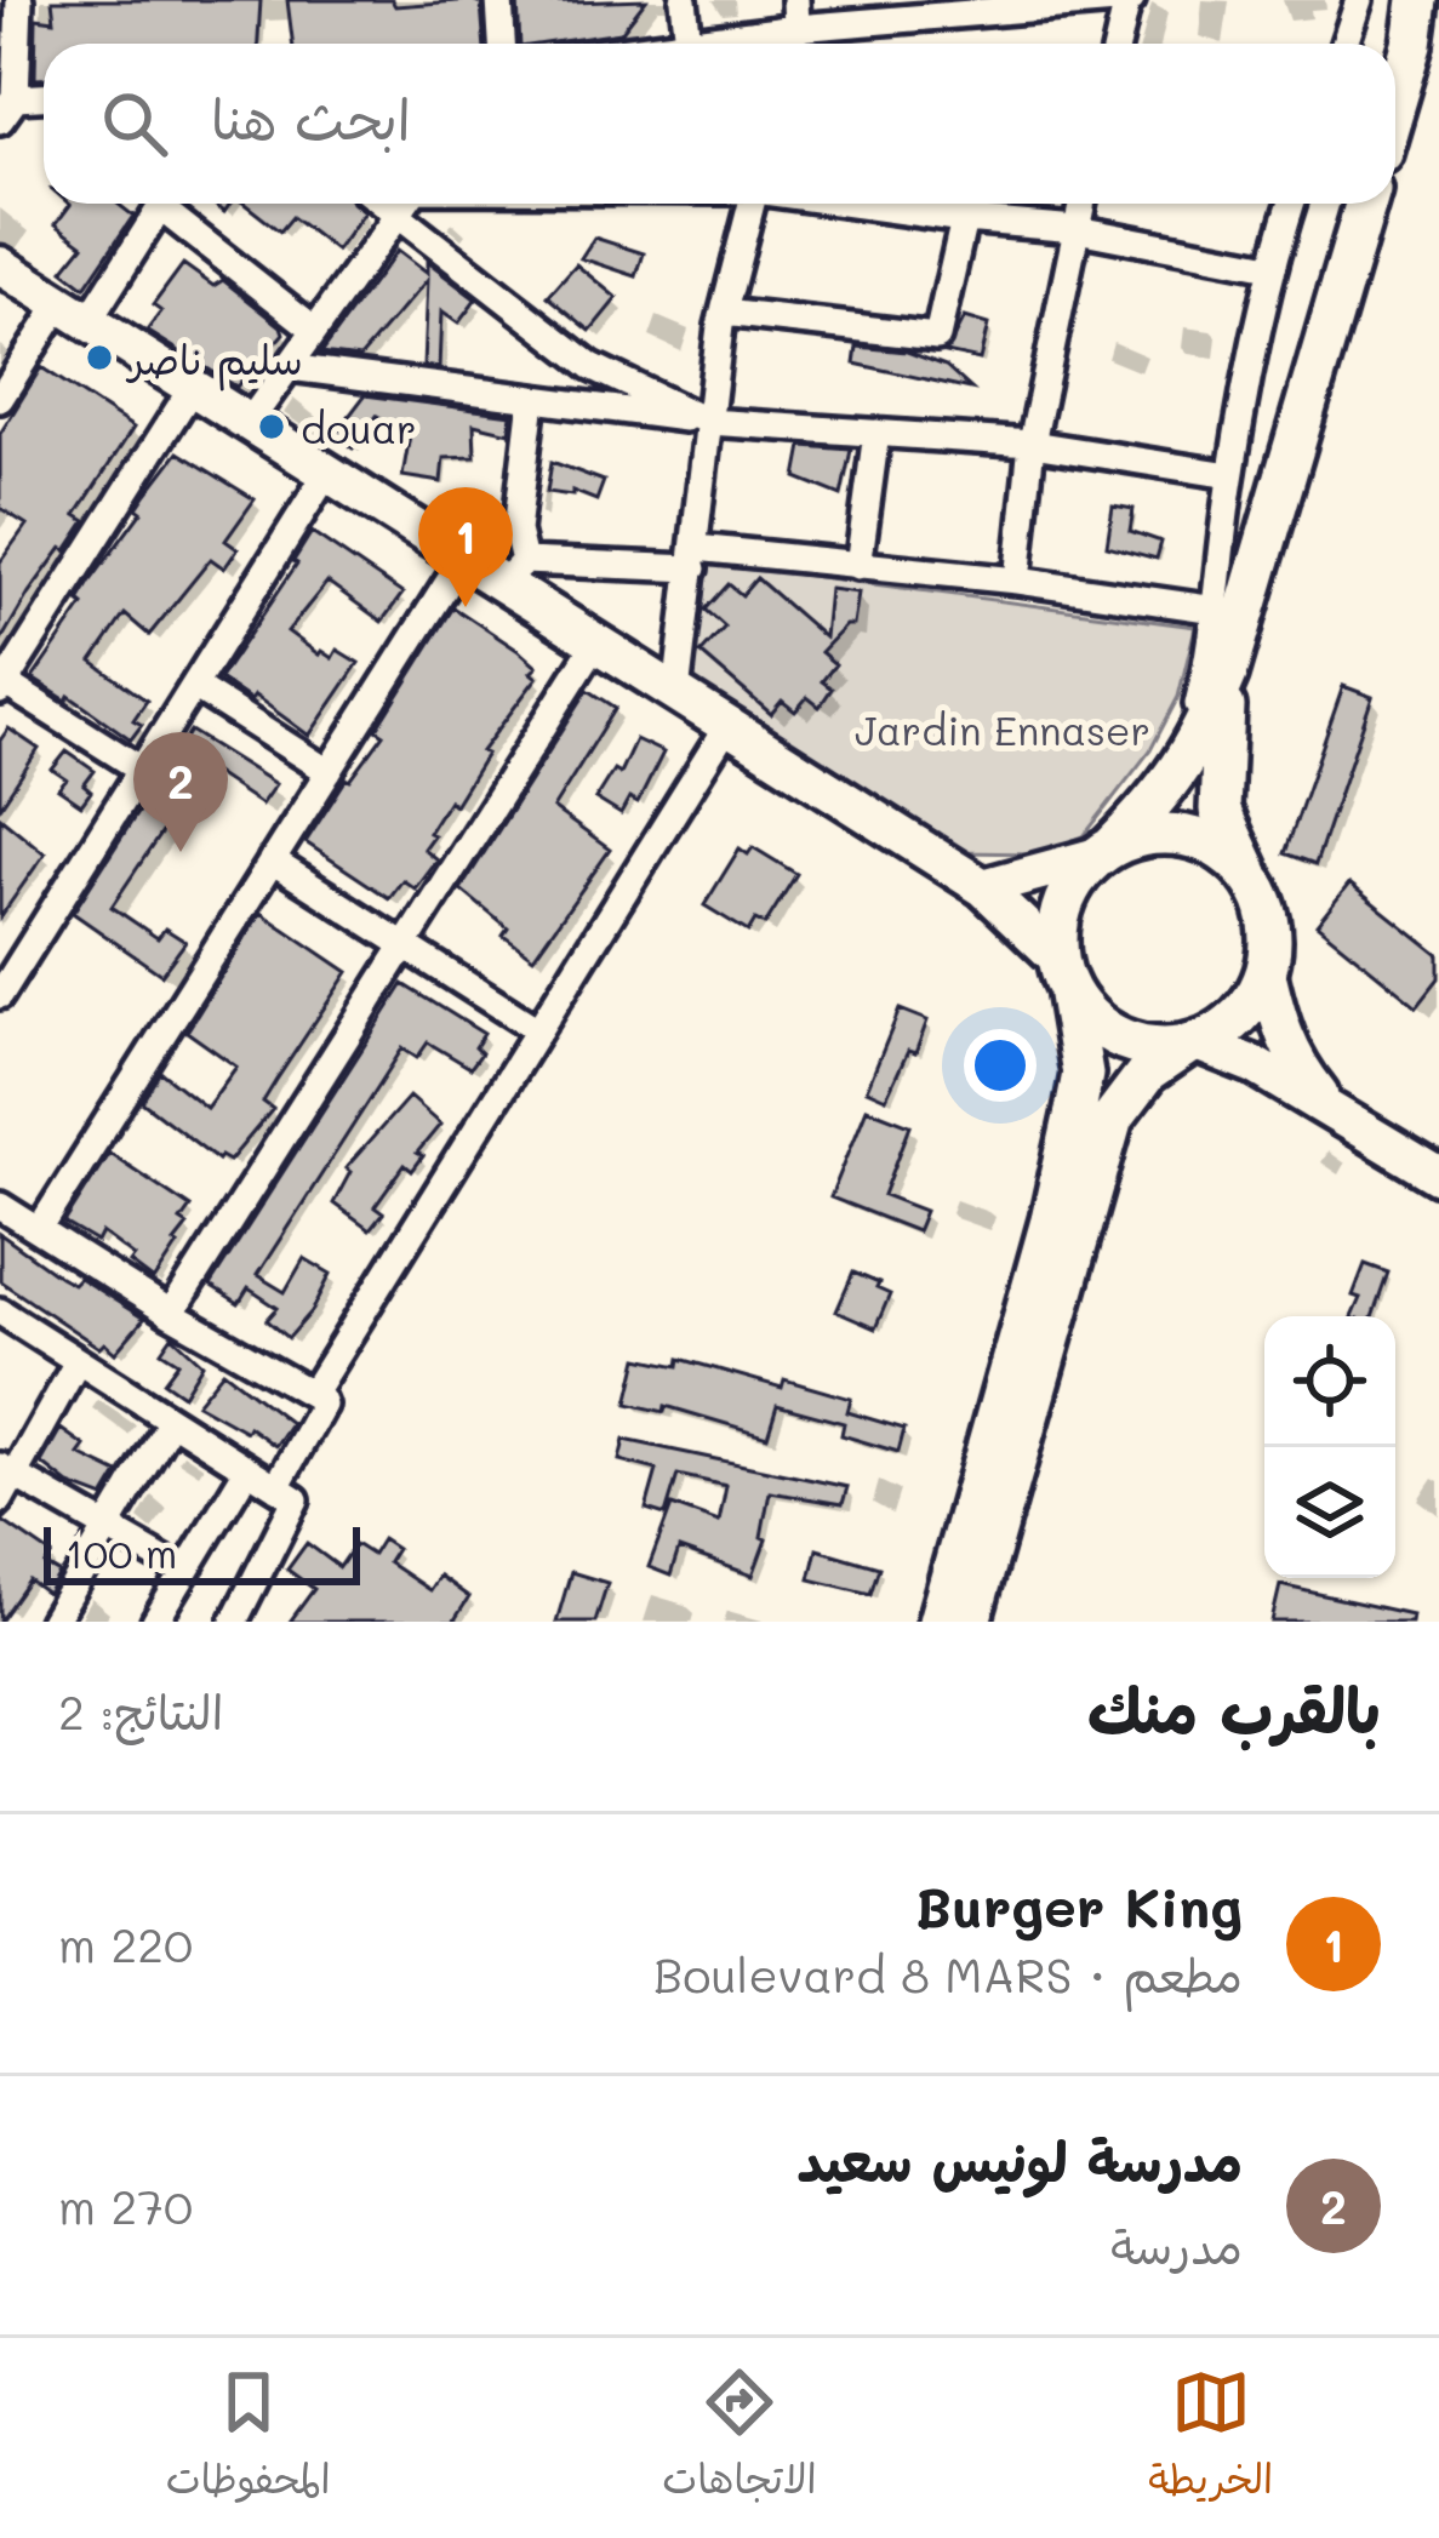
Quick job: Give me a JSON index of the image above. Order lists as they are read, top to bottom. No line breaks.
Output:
{"parks":["Jardin Ennaser"],"places":["سليم ناصر","douar"],"scale_bar":"100 m","page":{"search":"ابحث هنا","pins":["1","2"],"scale":"100 m","heading":["بالقرب منك","النتائج: 2"],"list":[{"mark":"1","name":"Burger King","note":"مطعم · Boulevard 8 MARS","value":"220 m"},{"mark":"2","name":"مدرسة لونيس سعيد","note":"مدرسة","value":"270 m"}],"nav":["الخريطة","الاتجاهات","المحفوظات"]}}
